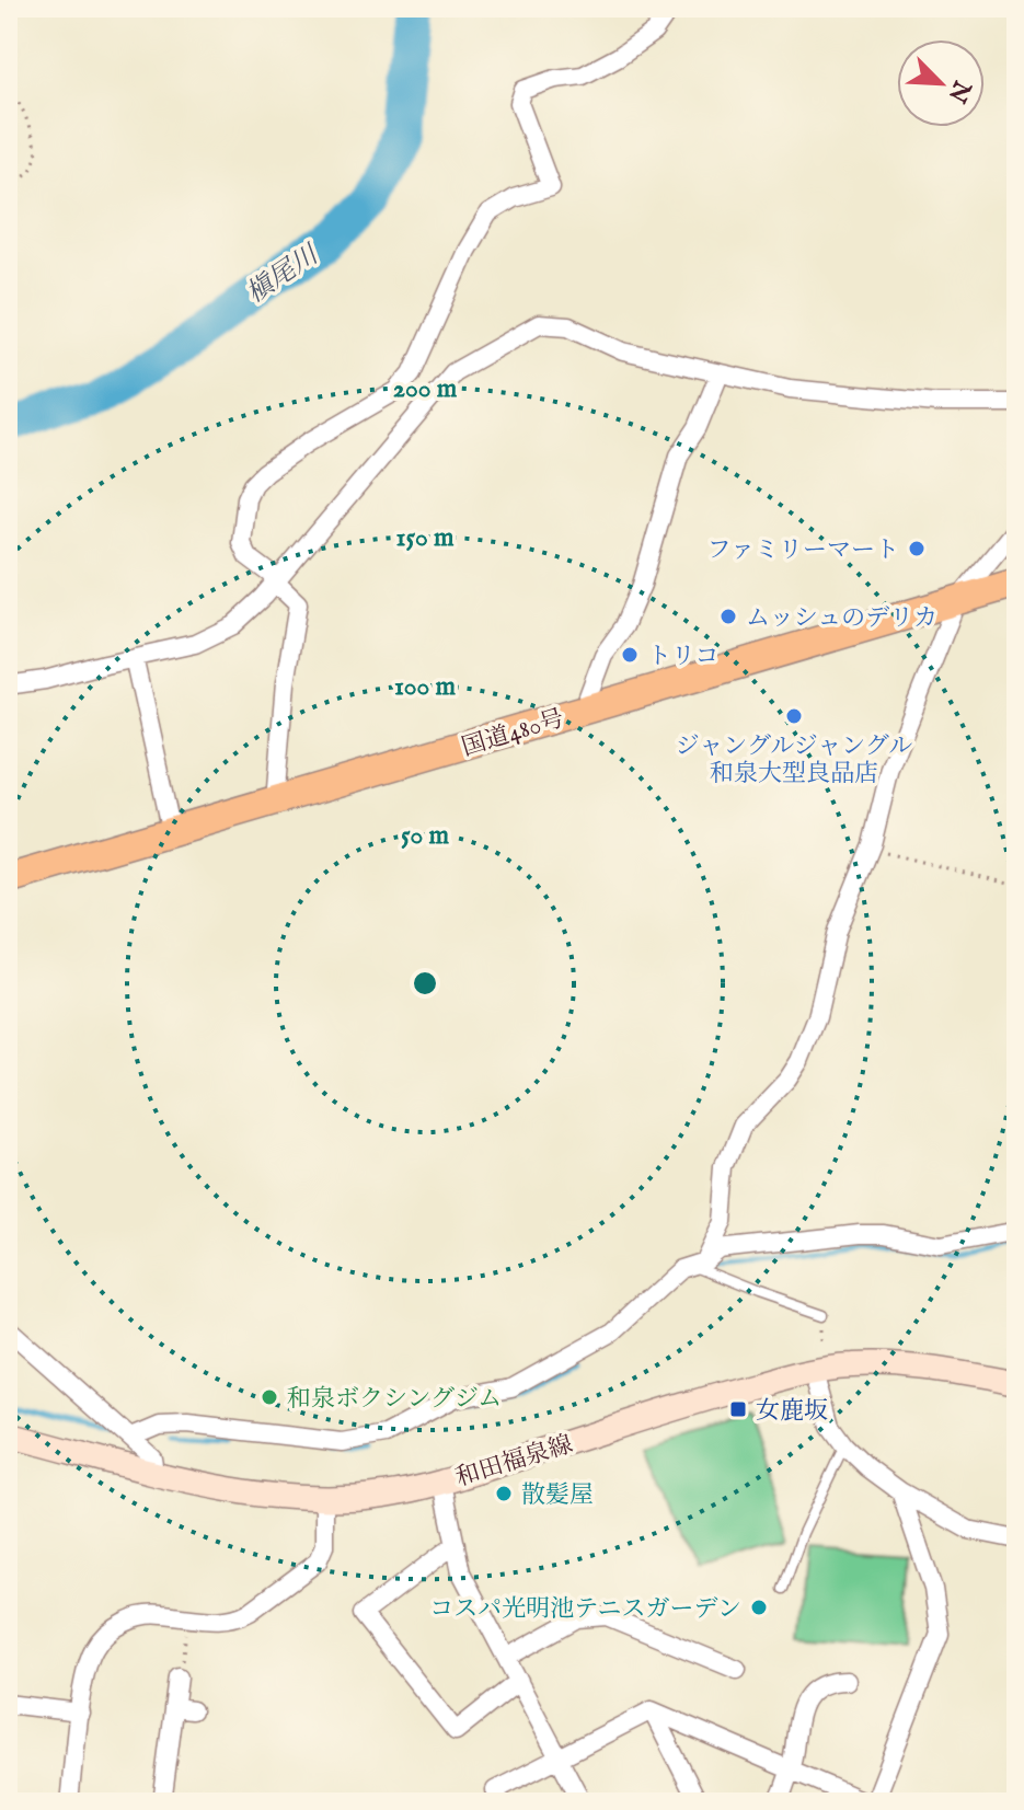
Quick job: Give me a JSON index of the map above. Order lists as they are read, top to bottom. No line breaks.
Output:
{"streets":{"highway":["国道480号"],"main road":["和田福泉線"]},"water":["槇尾川"],"places":{"other":["ファミリーマート","ムッシュのデリカ","トリコ","ジャングルジャングル 和泉大型良品店","和泉ボクシングジム","散髪屋","コスパ光明池テニスガーデン"],"transit":["女鹿坂"]},"north":"bottom right","rings":["200 m","150 m","100 m","50 m"]}
